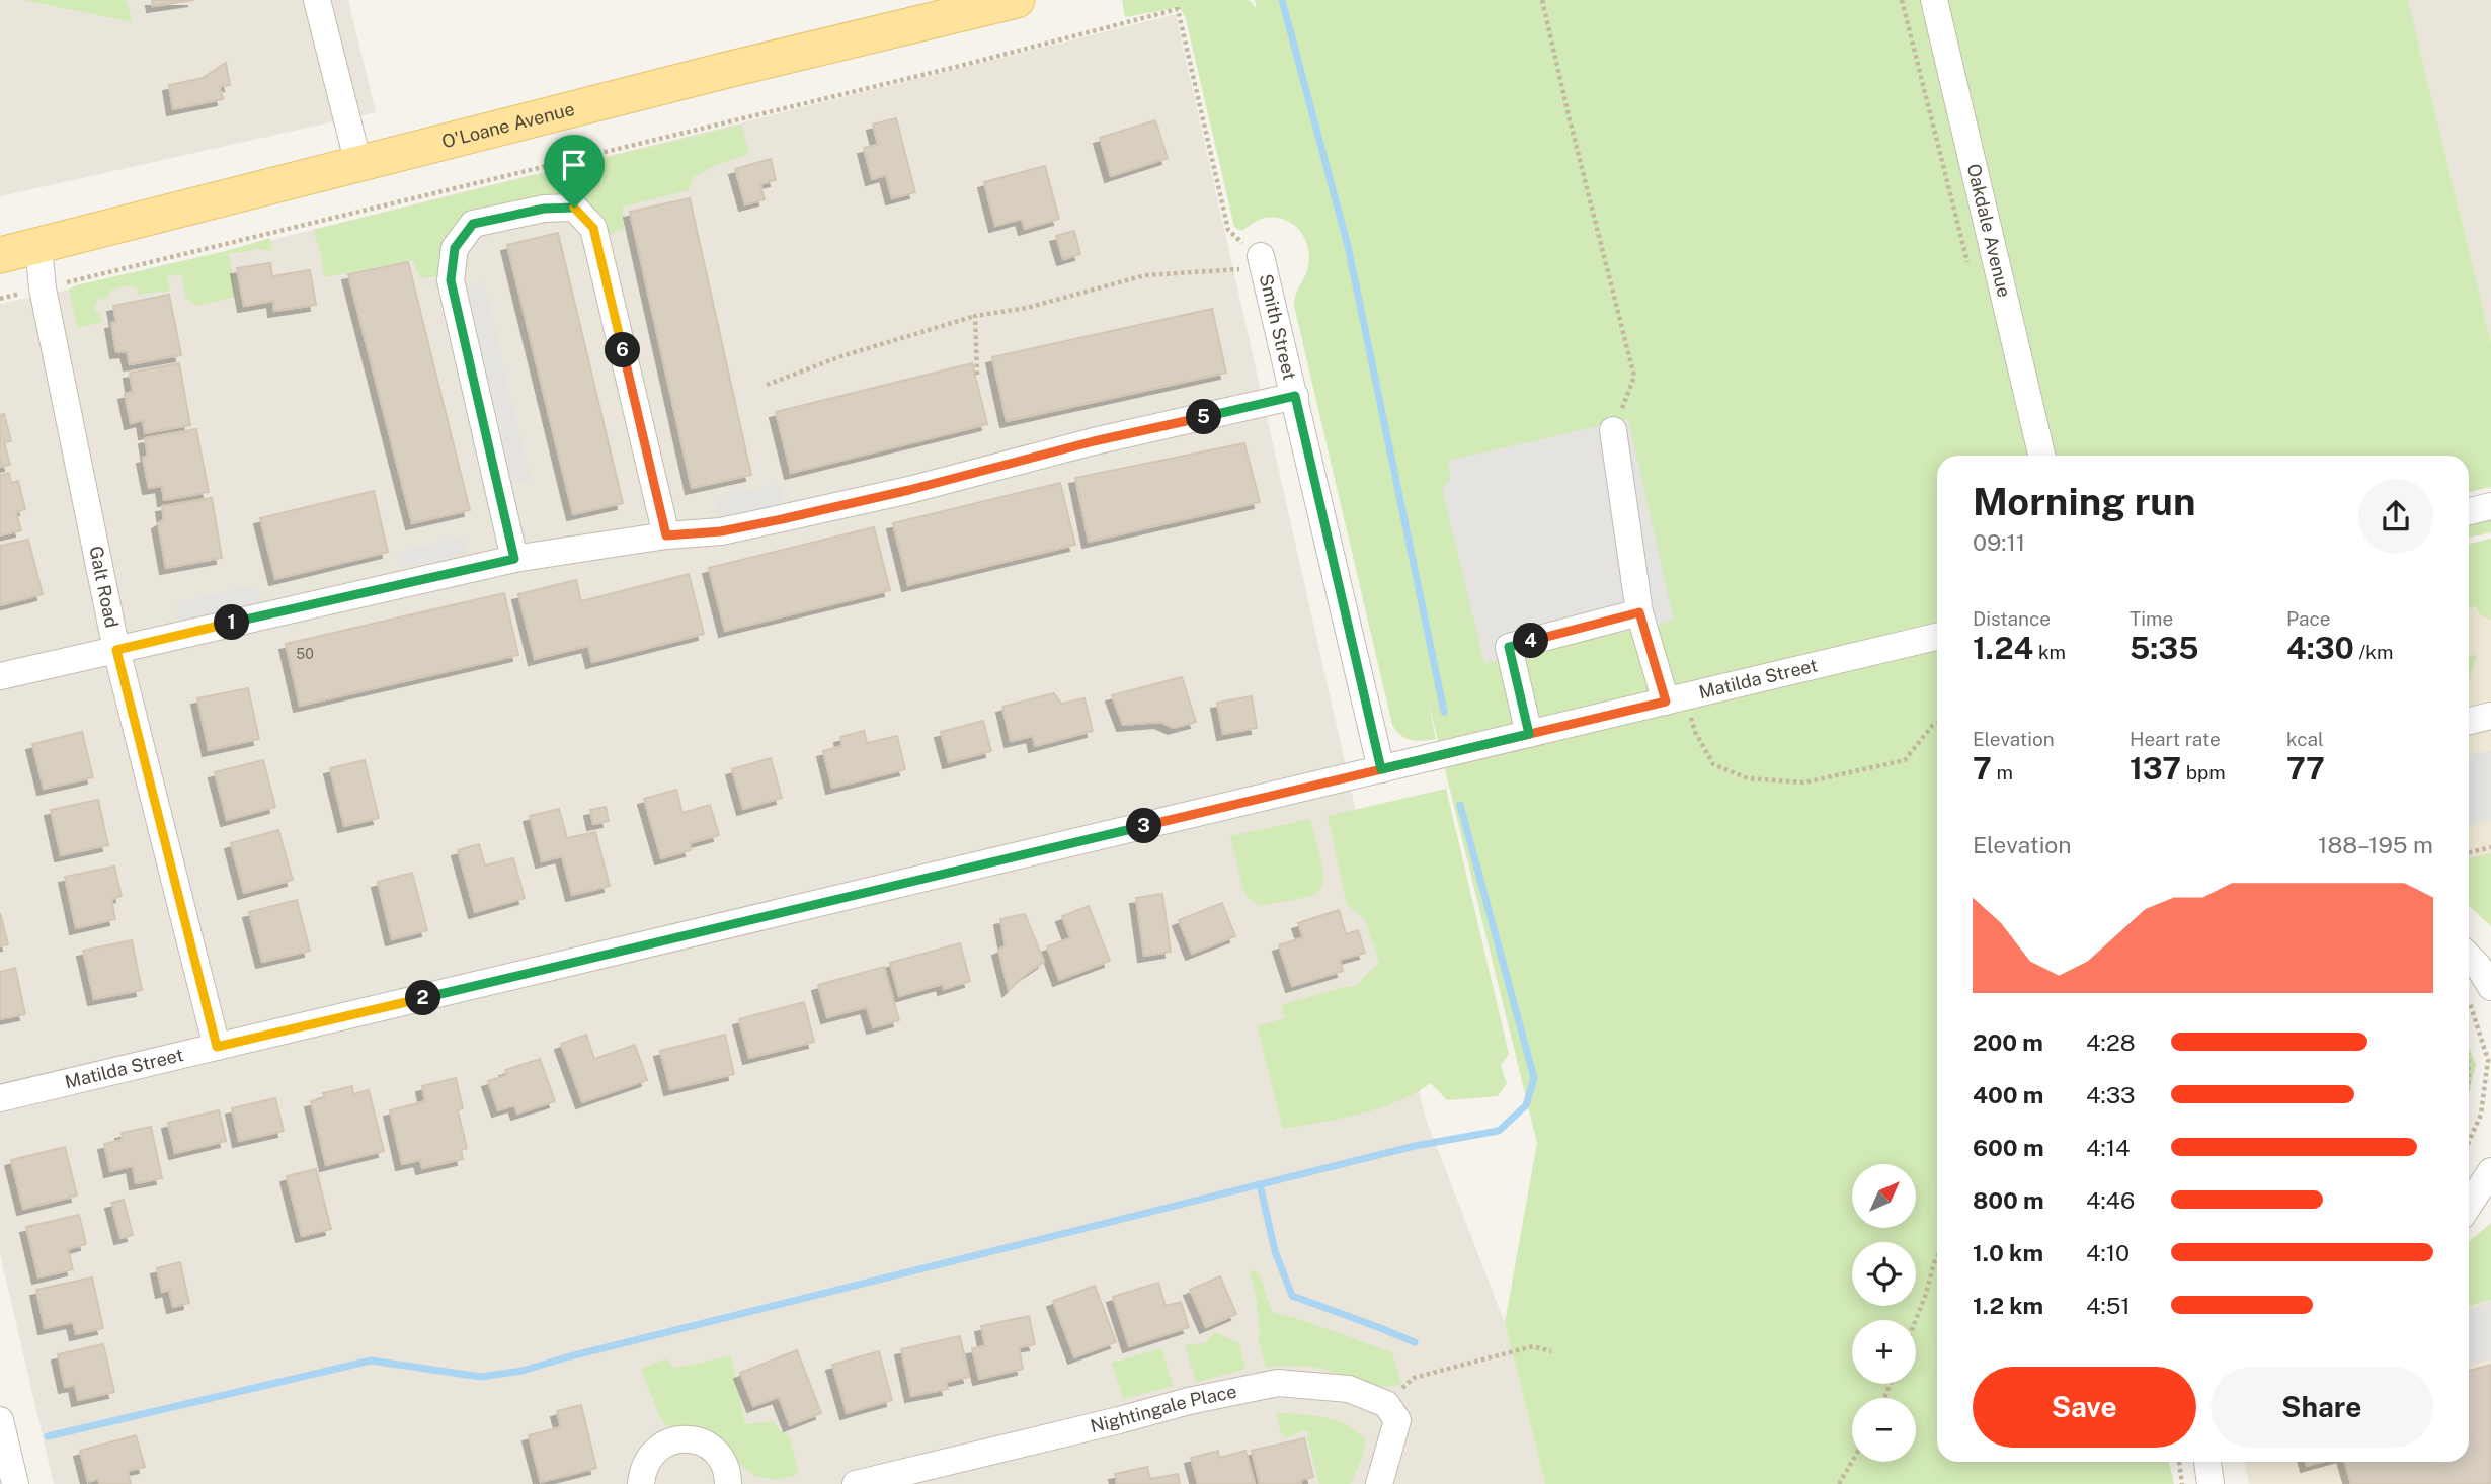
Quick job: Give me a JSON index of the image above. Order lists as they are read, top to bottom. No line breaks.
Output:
{"streets":{"main road":["O'Loane Avenue"],"street":["Oakdale Avenue","Smith Street","Galt Road","Matilda Street","Nightingale Place"]},"crossings":[["O'Loane Avenue","Galt Road"],["Smith Street","Matilda Street"],["Galt Road","Matilda Street"]],"house_numbers":["50"],"north":"top right","page":{"pins":["6","5","1","4","3","2"],"heading":["Morning run","09:11"],"stats":[["Distance","1.24 km"],["Time","5:35"],["Pace","4:30 /km"],["Elevation","7 m"],["Heart rate","137 bpm"],["kcal","77"]],"chart":["Elevation","188–195 m"],"list":[{"name":"200 m","note":"4:28"},{"name":"400 m","note":"4:33"},{"name":"600 m","note":"4:14"},{"name":"800 m","note":"4:46"},{"name":"1.0 km","note":"4:10"},{"name":"1.2 km","note":"4:51"}],"map_buttons":["+","−"],"buttons":["Save","Share"]}}
